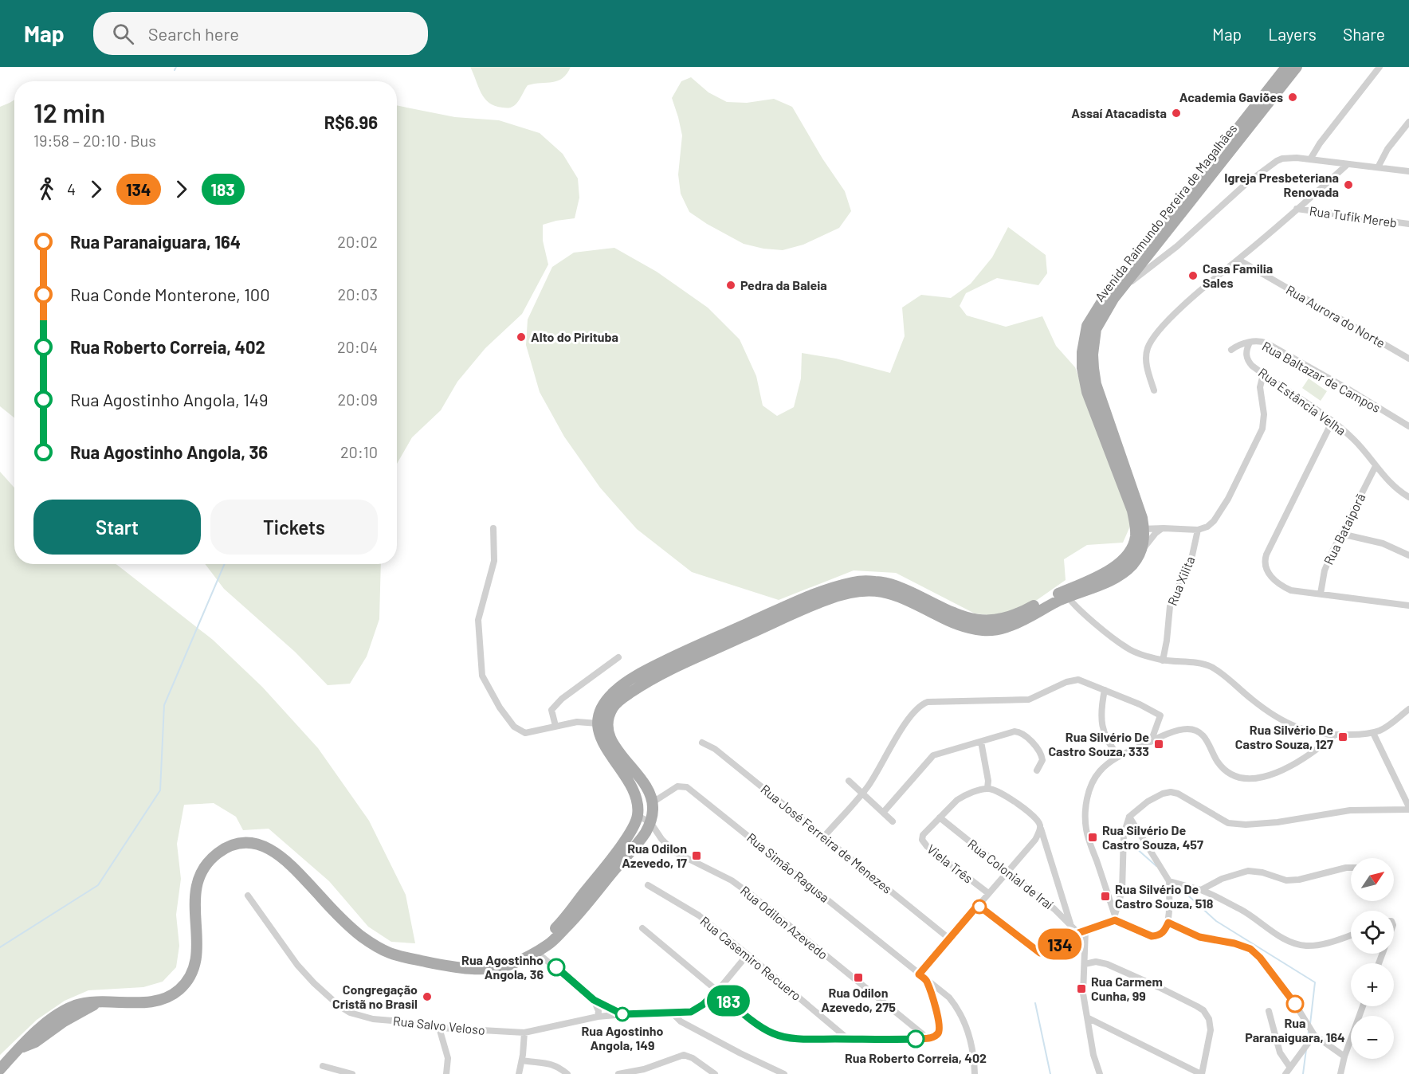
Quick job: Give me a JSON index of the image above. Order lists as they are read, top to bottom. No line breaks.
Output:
{"streets":{"main road":["Avenida Raimundo Pereira de Magalhães"],"street":["Rua Tufik Mereb","Rua Aurora do Norte","Rua Baltazar de Campos","Rua Estância Velha","Rua Bataiporã","Rua Xilita","Rua José Ferreira de Menezes","Viela Três","Rua Simão Ragusa","Rua Colonial de Iraí","Rua Odilon Azevedo","Rua Casemiro Recuero","Rua Salvo Veloso"]},"crossings":[["Rua Baltazar de Campos","Rua Estância Velha"],["Rua Estância Velha","Rua Bataiporã"],["Viela Três","Rua Colonial de Iraí"],["Rua Casemiro Recuero","Rua Salvo Veloso"]],"places":{"other":["Academia Gaviões","Assaí Atacadista","Igreja Presbeteriana Renovada","Casa Familia Sales","Pedra da Baleia","Alto do Pirituba","Rua Agostinho Angola, 36","Congregação Cristã no Brasil","Rua Paranaiguara, 164","Rua Agostinho Angola, 149","Rua Roberto Correia, 402"],"transit":["Rua Silvério De Castro Souza, 127","Rua Silvério De Castro Souza, 333","Rua Silvério De Castro Souza, 457","Rua Odilon Azevedo, 17","Rua Silvério De Castro Souza, 518","Rua Odilon Azevedo, 275","Rua Carmem Cunha, 99"]},"lines":["bus line 134","bus line 183"],"north":"top right","page":{"header":"Map","search":"Search here","nav":["Map","Layers","Share"],"on_map":["134","183"],"heading":["12 min","19:58 – 20:10 · Bus","R$6.96"],"legs":["4","134","183"],"list":[{"name":"Rua Paranaiguara, 164","value":"20:02"},{"name":"Rua Conde Monterone, 100","value":"20:03"},{"name":"Rua Roberto Correia, 402","value":"20:04"},{"name":"Rua Agostinho Angola, 149","value":"20:09"},{"name":"Rua Agostinho Angola, 36","value":"20:10"}],"buttons":["Start","Tickets"],"map_buttons":["+","−"]}}
